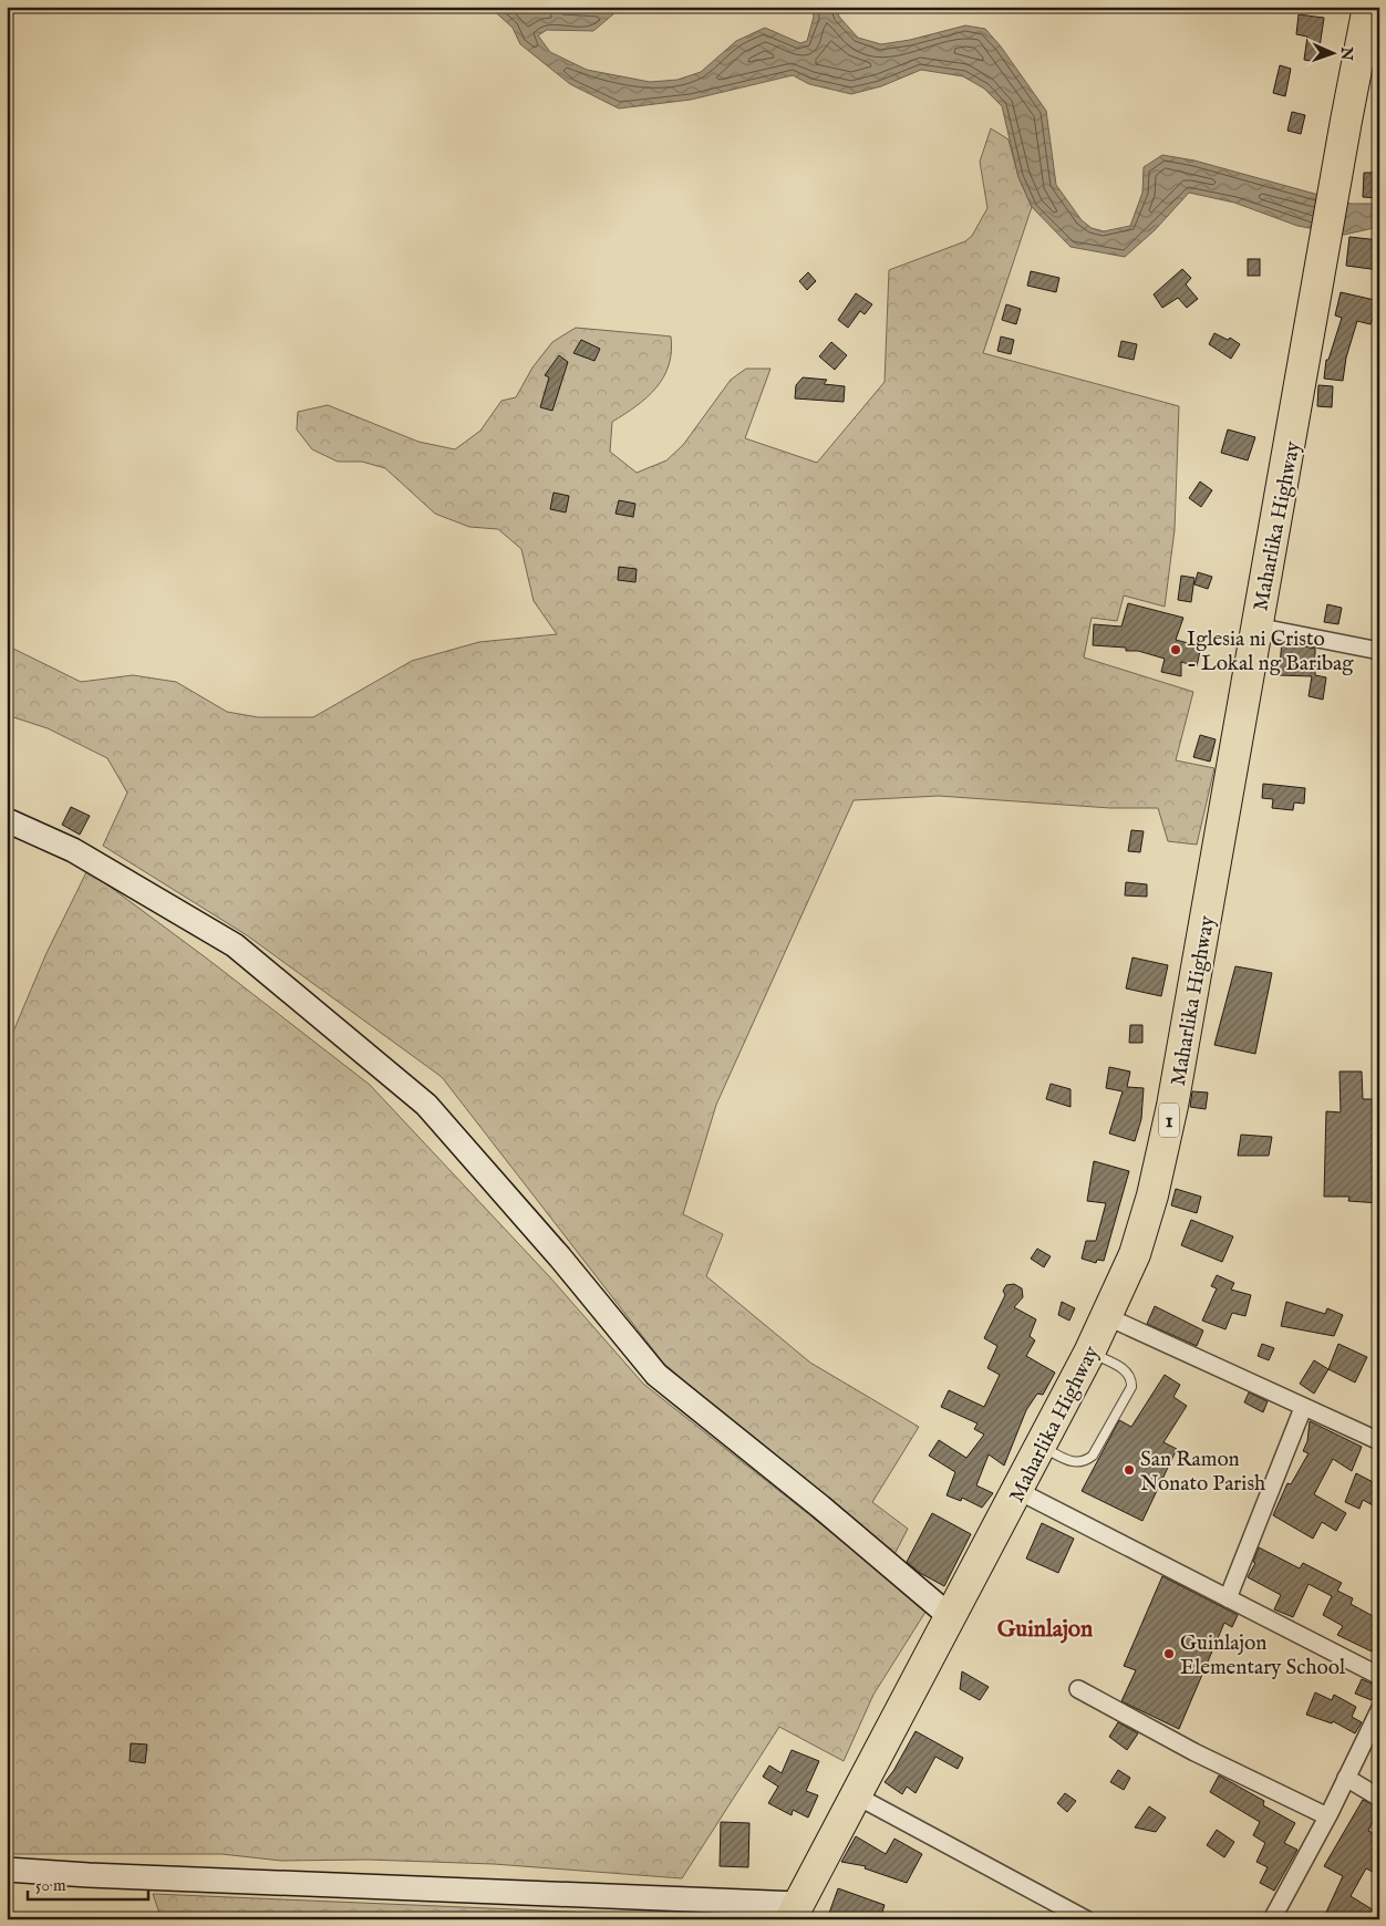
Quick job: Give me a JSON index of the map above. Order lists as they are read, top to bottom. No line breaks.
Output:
{"streets":{"highway":["Maharlika Highway","1"]},"districts":["Guinlajon"],"places":["Iglesia ni Cristo - Lokal ng Baribag","San Ramon Nonato Parish","Guinlajon Elementary School"],"scale_bar":"50 m","north":"right"}
